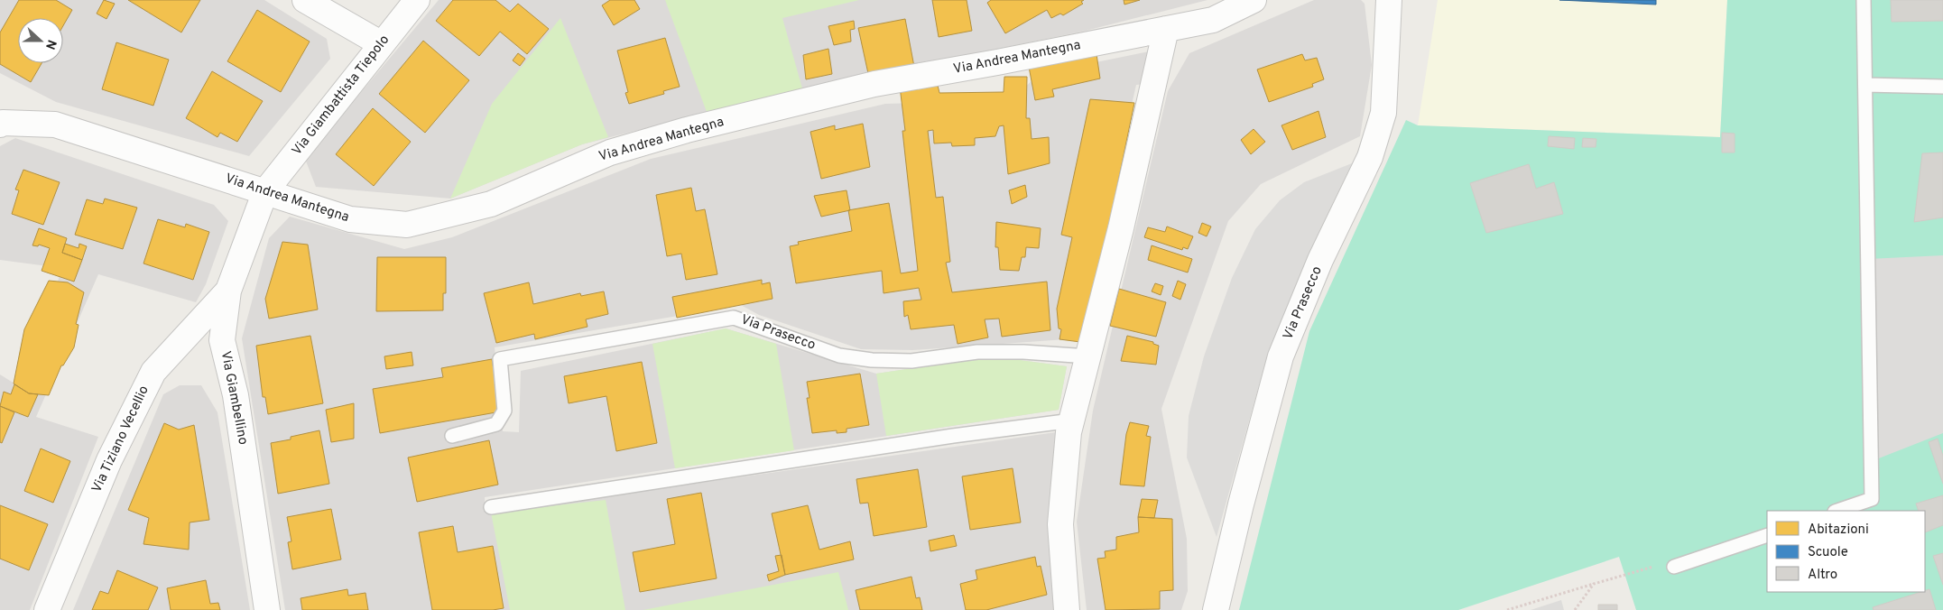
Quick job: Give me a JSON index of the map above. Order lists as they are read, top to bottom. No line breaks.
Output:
{"streets":{"street":["Via Andrea Mantegna","Via Giambattista Tiepolo","Via Prasecco","Via Giambellino","Via Tiziano Vecellio"]},"crossings":[["Via Andrea Mantegna","Via Giambattista Tiepolo"],["Via Andrea Mantegna","Via Giambellino"],["Via Giambattista Tiepolo","Via Giambellino"],["Via Giambellino","Via Tiziano Vecellio"]],"legend":["Abitazioni","Scuole","Altro"],"north":"right"}
